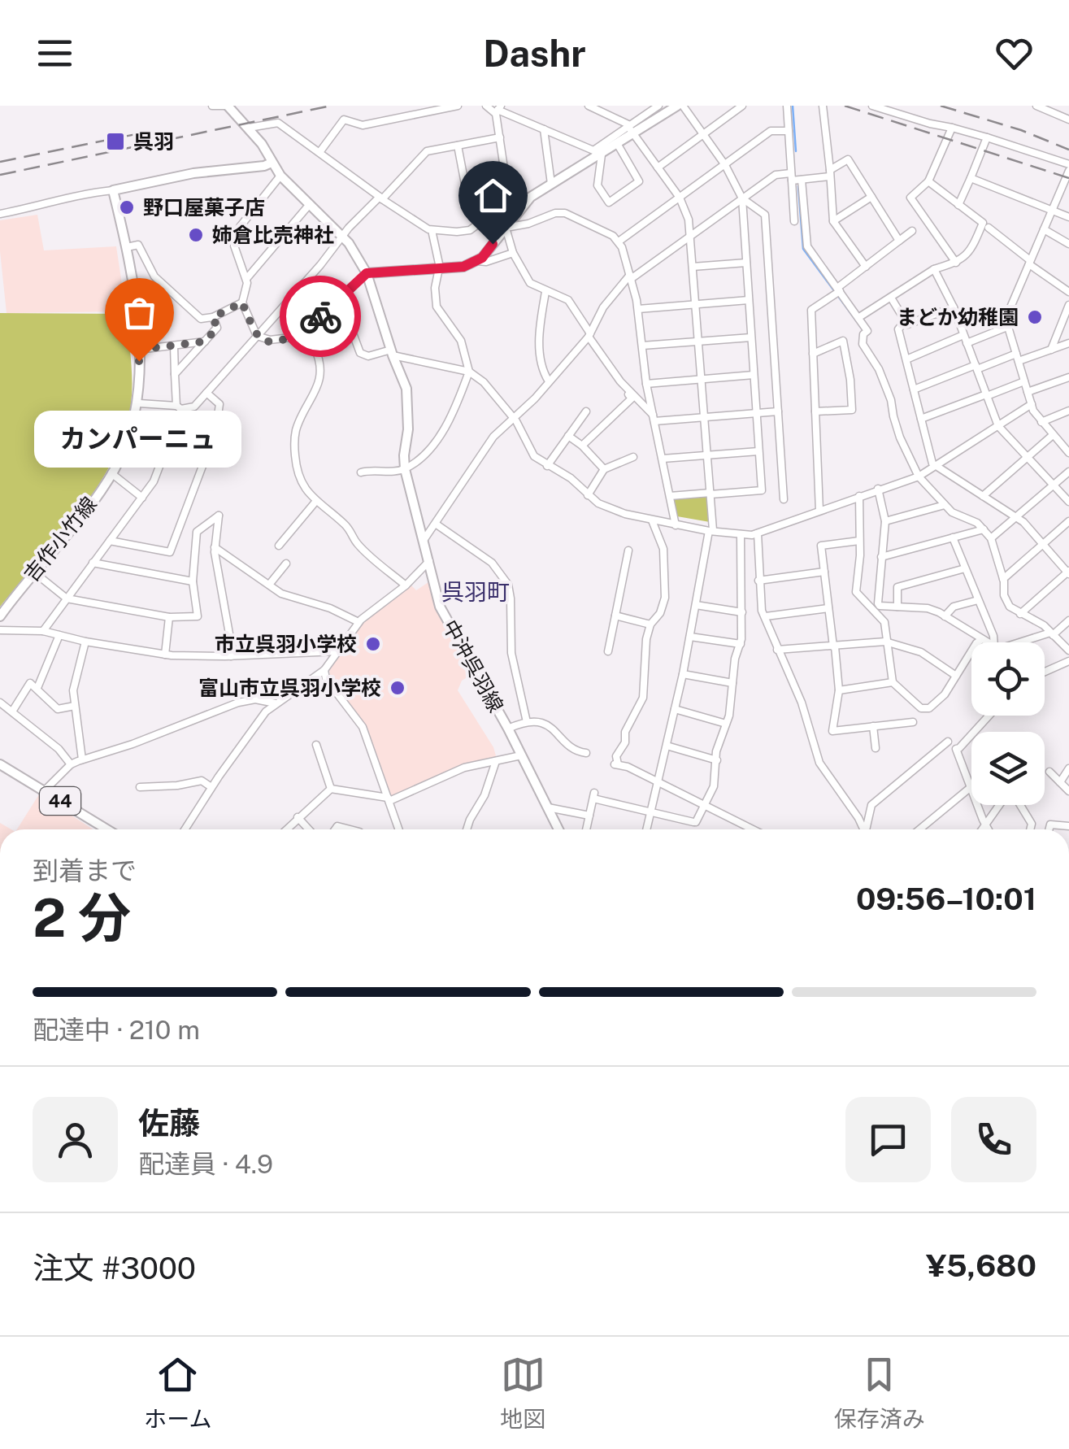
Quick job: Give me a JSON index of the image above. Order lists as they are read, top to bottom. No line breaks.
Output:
{"streets":{"main road":["吉作小竹線","中沖呉羽線","44"]},"districts":["呉羽町"],"places":{"transit":["呉羽"],"other":["野口屋菓子店","姉倉比売神社","まどか幼稚園","カンパーニュ","市立呉羽小学校","富山市立呉羽小学校"]},"page":{"header":"Dashr","bubble":"カンパーニュ","heading":["2 分","到着まで","09:56–10:01"],"panel":["佐藤","配達員 · 4.9","注文 #3000","¥5,680"],"bar":"配達中 · 210 m","tabs":["ホーム","地図","保存済み"]}}
